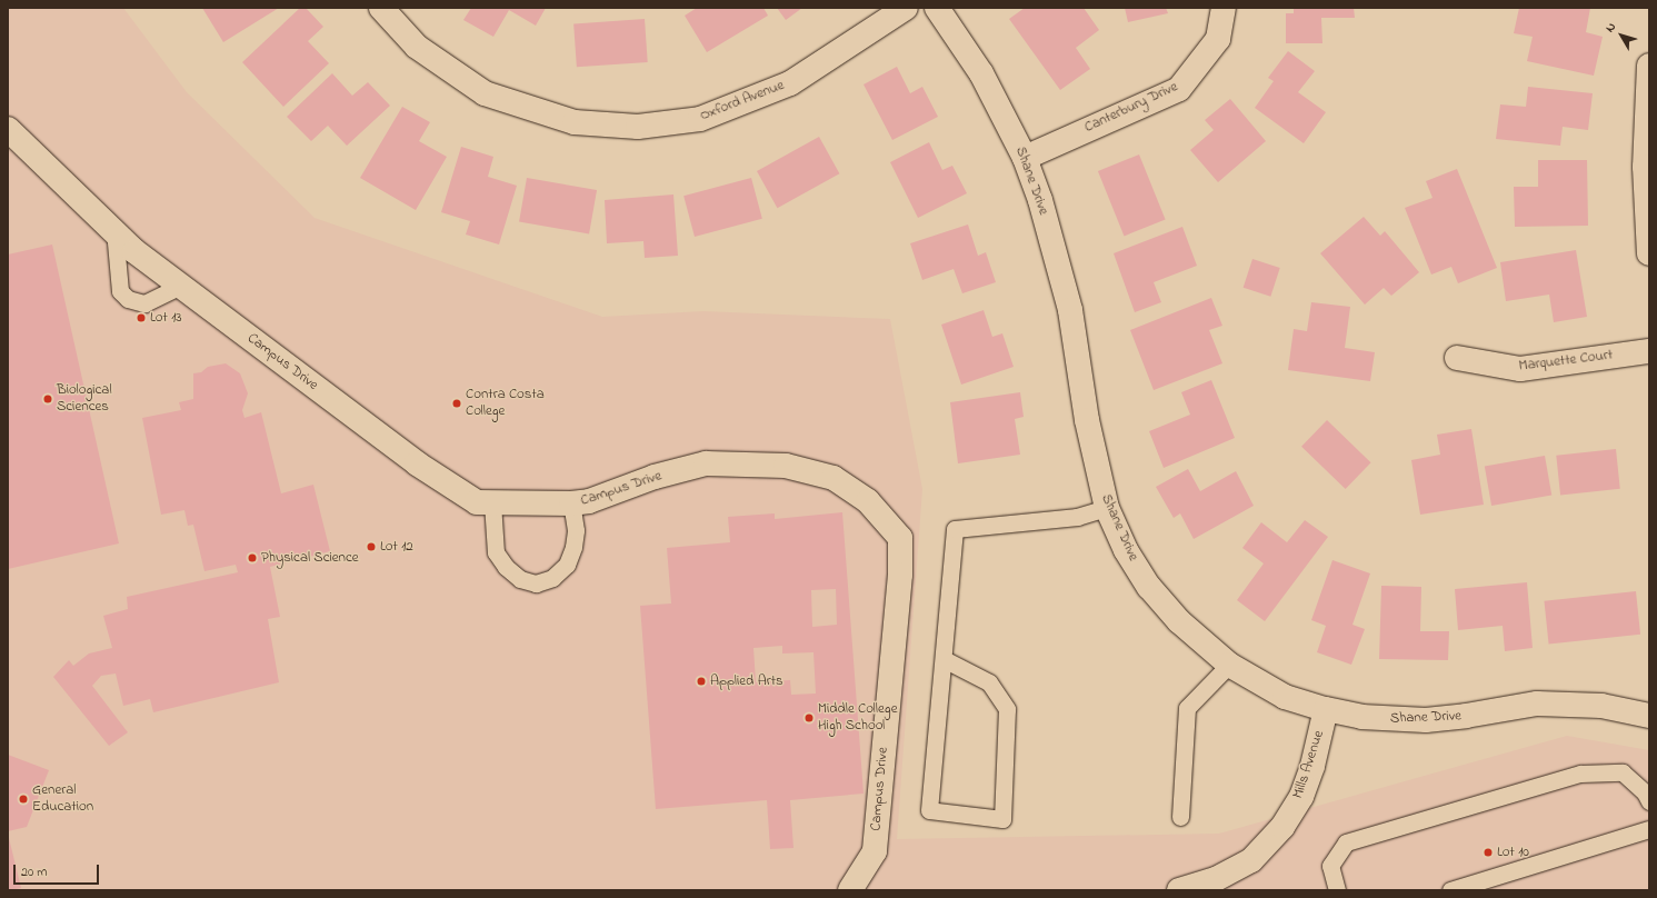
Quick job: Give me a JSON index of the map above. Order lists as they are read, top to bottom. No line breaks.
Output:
{"streets":{"street":["Oxford Avenue","Canterbury Drive","Shane Drive","Marquette Court","Campus Drive","Mills Avenue"]},"crossings":[["Canterbury Drive","Shane Drive"],["Shane Drive","Mills Avenue"]],"places":["Lot 13","Biological Sciences","Contra Costa College","Lot 12","Physical Science","Applied Arts","Middle College High School","General Education","Lot 10"],"scale_bar":"20 m","north":"top left"}
